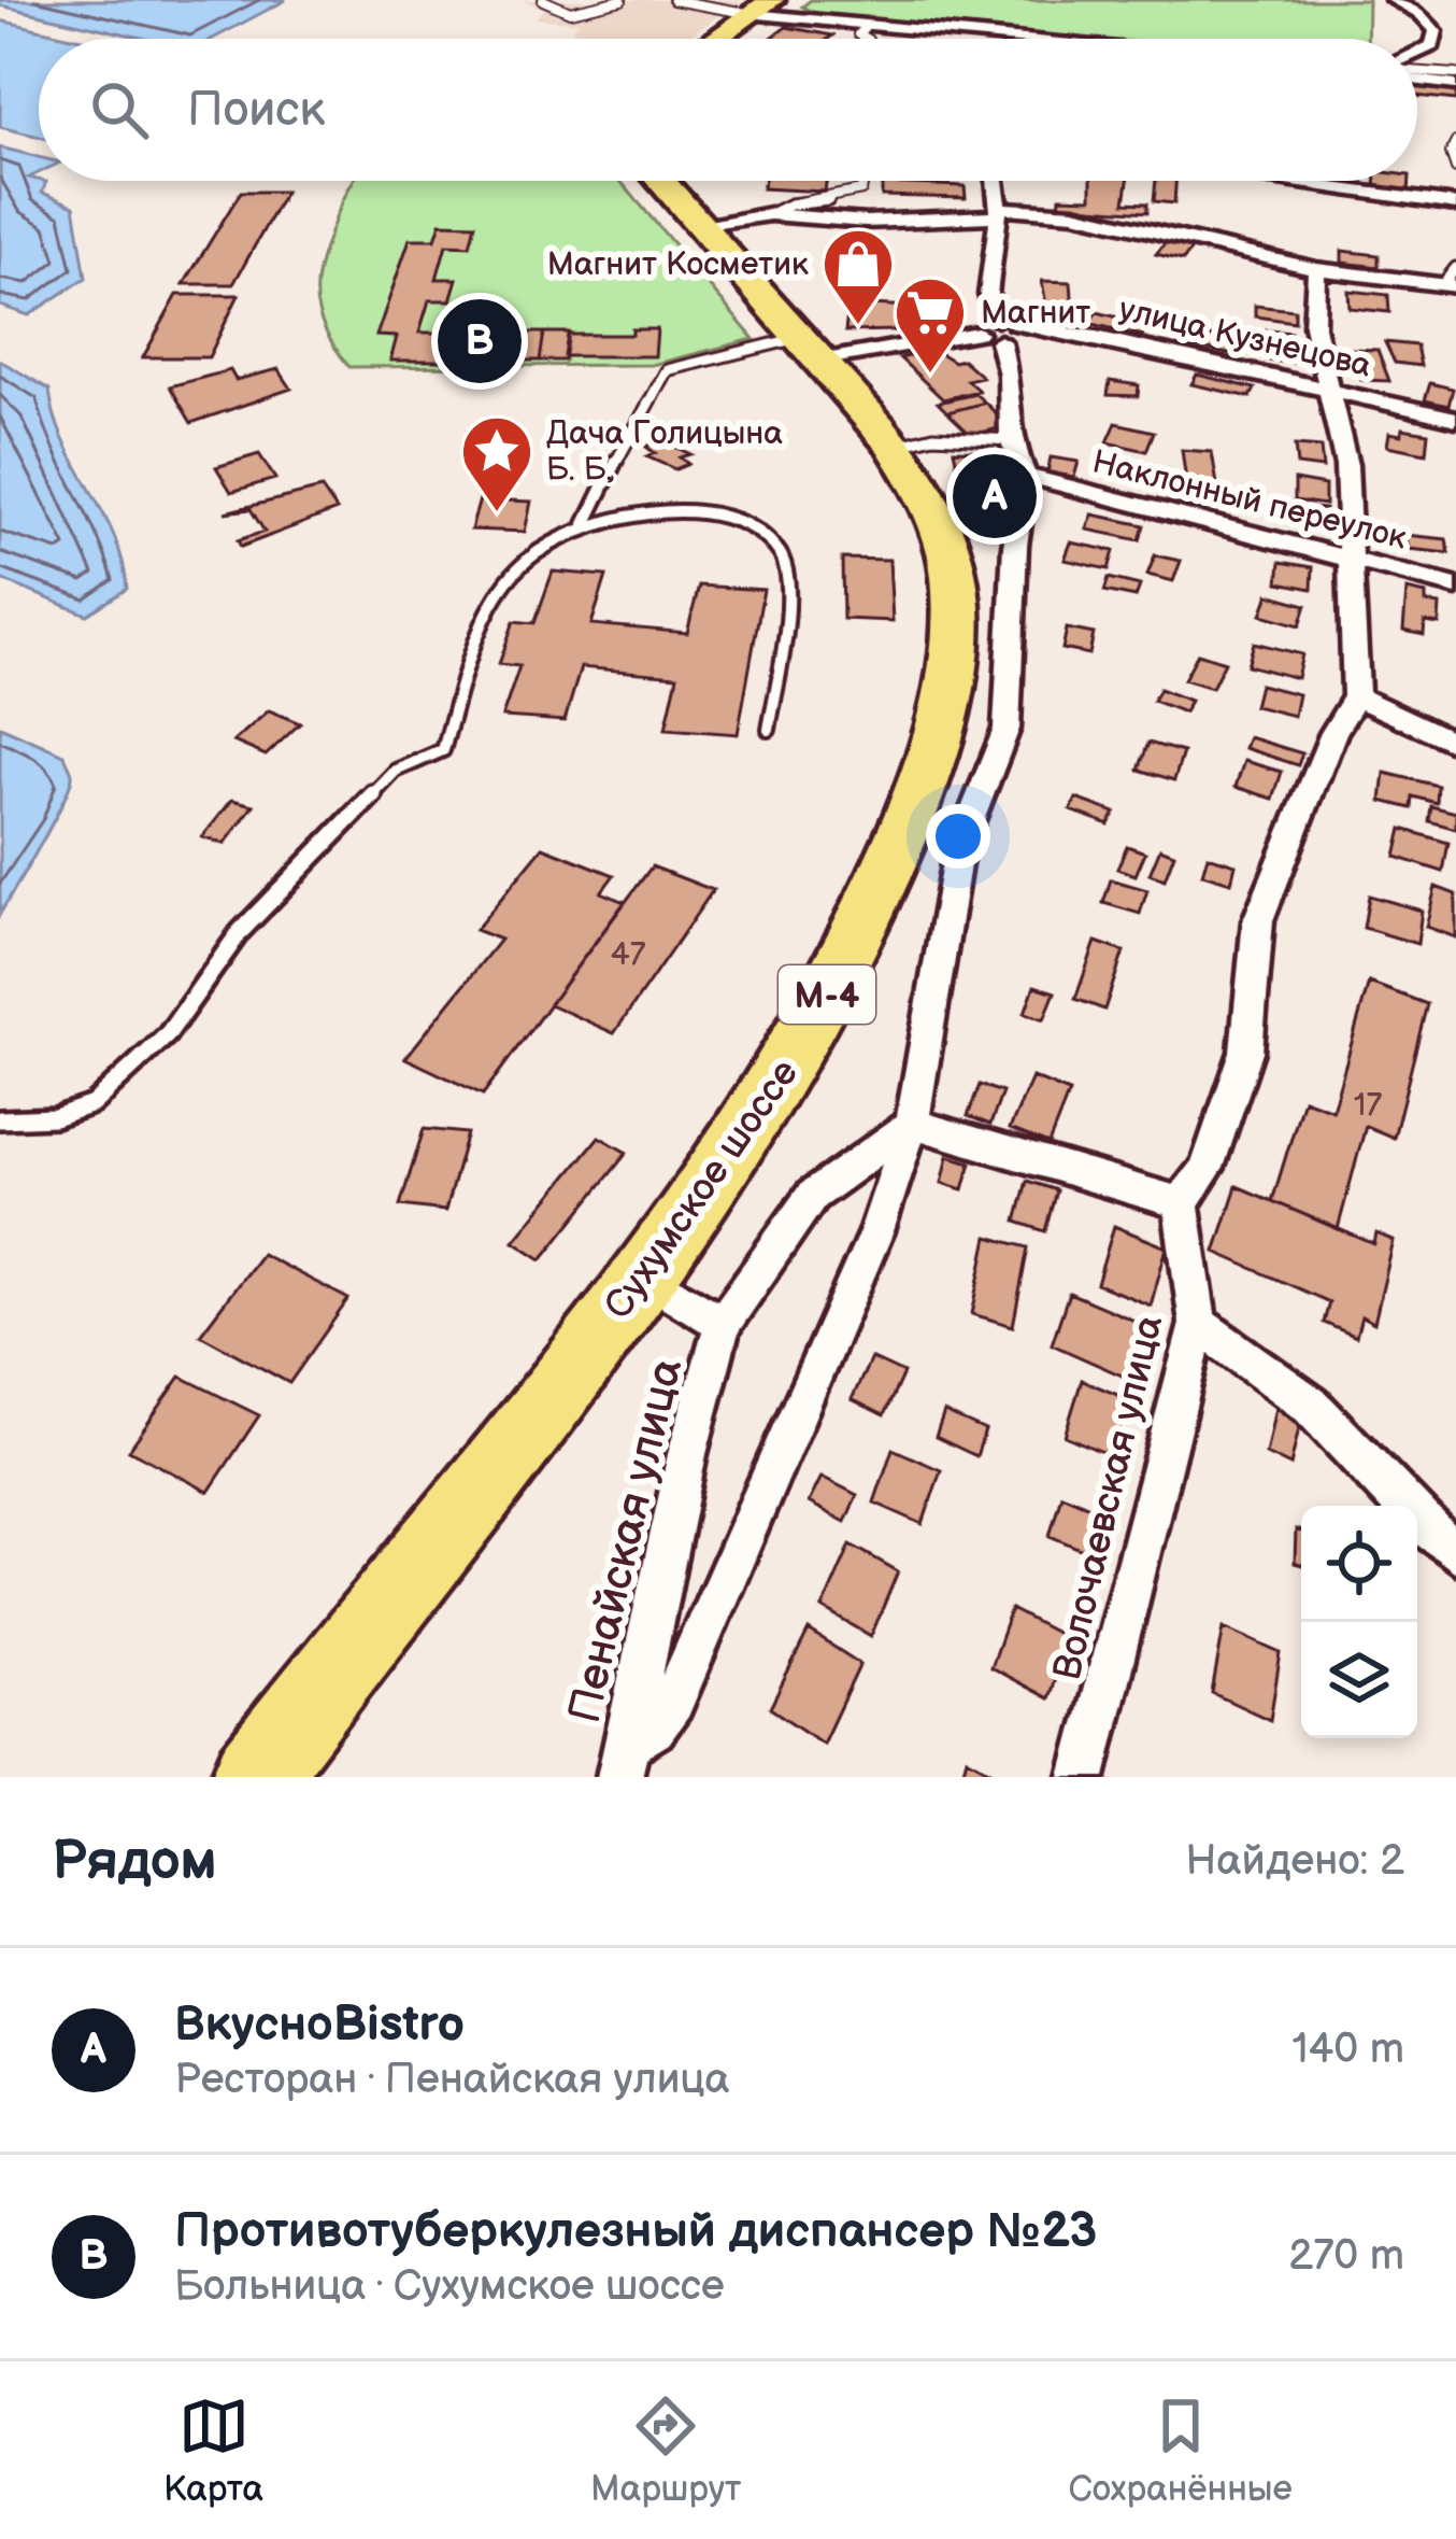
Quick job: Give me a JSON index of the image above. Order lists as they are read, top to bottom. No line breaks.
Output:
{"streets":{"highway":["М-4","Сухумское шоссе"],"street":["улица Кузнецова","Наклонный переулок","Волочаевская улица","Пенайская улица"]},"crossings":[["улица Кузнецова","Сухумское шоссе"],["Сухумское шоссе","Пенайская улица"]],"places":{"shop":["Магнит Косметик"],"supermarket":["Магнит"],"place":["Дача Голицына Б. Б."]},"house_numbers":["47","17"],"page":{"search":"Поиск","pins":["B","A"],"heading":["Рядом","Найдено: 2"],"list":[{"mark":"A","name":"ВкусноBistro","note":"Ресторан · Пенайская улица","value":"140 m"},{"mark":"B","name":"Противотуберкулезный диспансер №23","note":"Больница · Сухумское шоссе","value":"270 m"}],"nav":["Карта","Маршрут","Сохранённые"]}}
